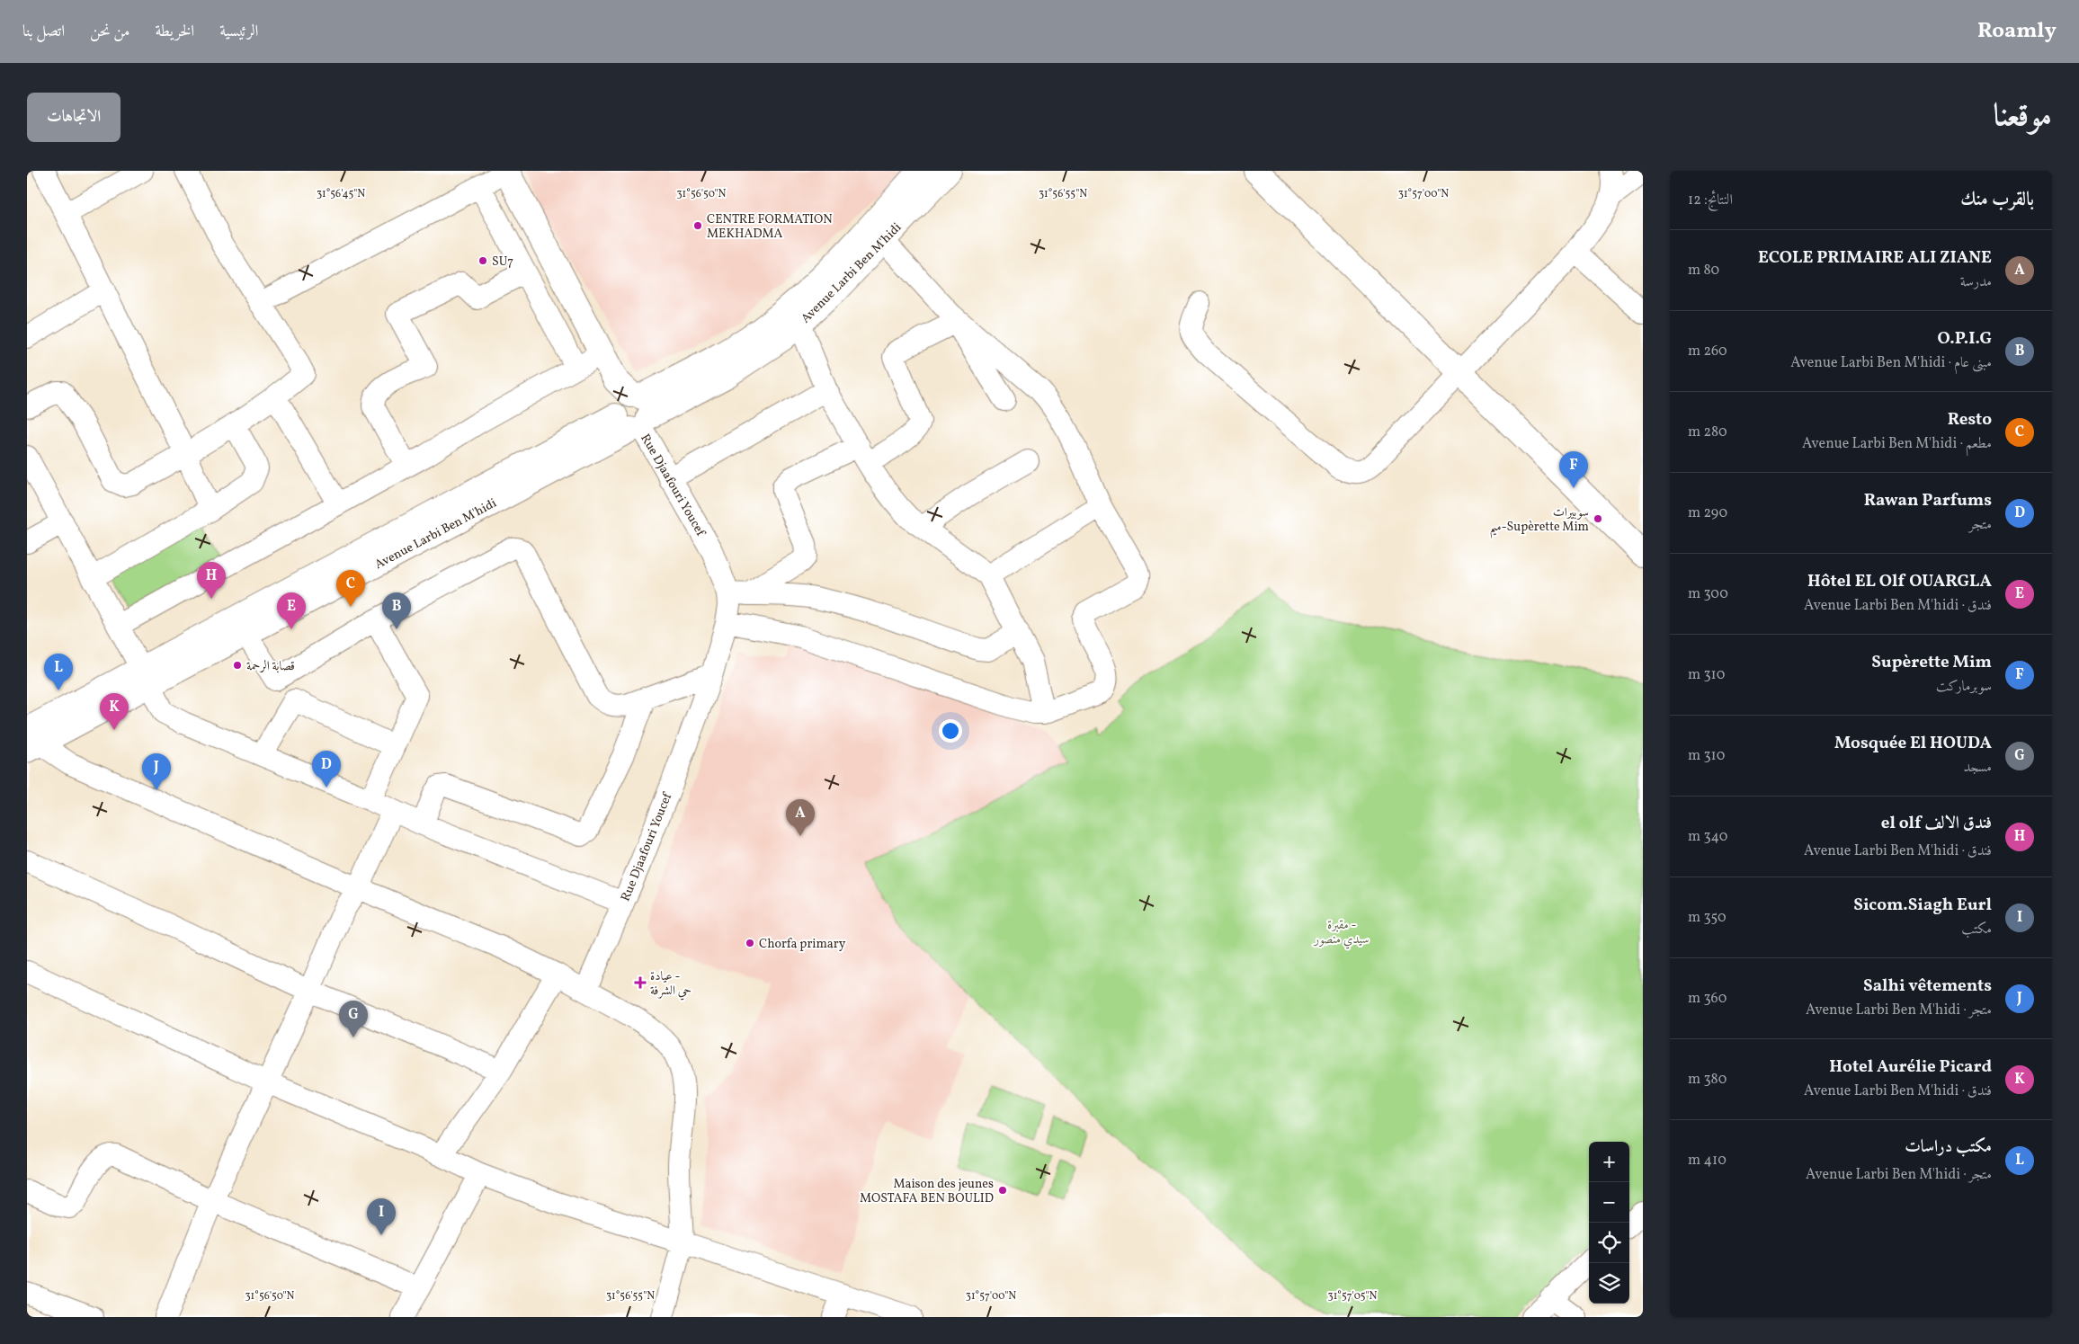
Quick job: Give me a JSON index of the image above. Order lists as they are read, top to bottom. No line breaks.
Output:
{"streets":{"main road":["Avenue Larbi Ben M'hidi"],"street":["Rue Djaafouri Youcef"]},"crossings":[["Avenue Larbi Ben M'hidi","Rue Djaafouri Youcef"]],"parks":["مقبرة - سيدي منصور"],"places":{"other":["CENTRE FORMATION MEKHADMA","SU7","سوبيرات ميم-Supèrette Mim","قصابة الرحمة","Chorfa primary","Maison des jeunes MOSTAFA BEN BOULID"],"health":["عيادة - حي الشرفة"]},"page":{"header":"Roamly","nav":["الرئيسية","الخريطة","من نحن","اتصل بنا"],"title":"موقعنا","buttons":"الاتجاهات","heading":["بالقرب منك","النتائج: 12"],"list":[{"mark":"A","name":"ECOLE PRIMAIRE ALI ZIANE","note":"مدرسة","value":"80 m"},{"mark":"B","name":"O.P.I.G","note":"مبنى عام · Avenue Larbi Ben M'hidi","value":"260 m"},{"mark":"C","name":"Resto","note":"مطعم · Avenue Larbi Ben M'hidi","value":"280 m"},{"mark":"D","name":"Rawan Parfums","note":"متجر","value":"290 m"},{"mark":"E","name":"Hôtel EL Olf OUARGLA","note":"فندق · Avenue Larbi Ben M'hidi","value":"300 m"},{"mark":"F","name":"Supèrette Mim","note":"سوبرماركت","value":"310 m"},{"mark":"G","name":"Mosquée El HOUDA","note":"مسجد","value":"310 m"},{"mark":"H","name":"فندق الالف el olf","note":"فندق · Avenue Larbi Ben M'hidi","value":"340 m"},{"mark":"I","name":"Sicom.Siagh Eurl","note":"مكتب","value":"350 m"},{"mark":"J","name":"Salhi vêtements","note":"متجر · Avenue Larbi Ben M'hidi","value":"360 m"},{"mark":"K","name":"Hotel Aurélie Picard","note":"فندق · Avenue Larbi Ben M'hidi","value":"380 m"},{"mark":"L","name":"مكتب دراسات","note":"متجر · Avenue Larbi Ben M'hidi","value":"410 m"}],"pins":["F","H","C","B","E","L","K","D","J","A","G","I"],"map_buttons":["+","−"]},"coordinates":["31°56'45\"N","31°56'50\"N","31°56'55\"N","31°57'00\"N","31°57'05\"N"]}
